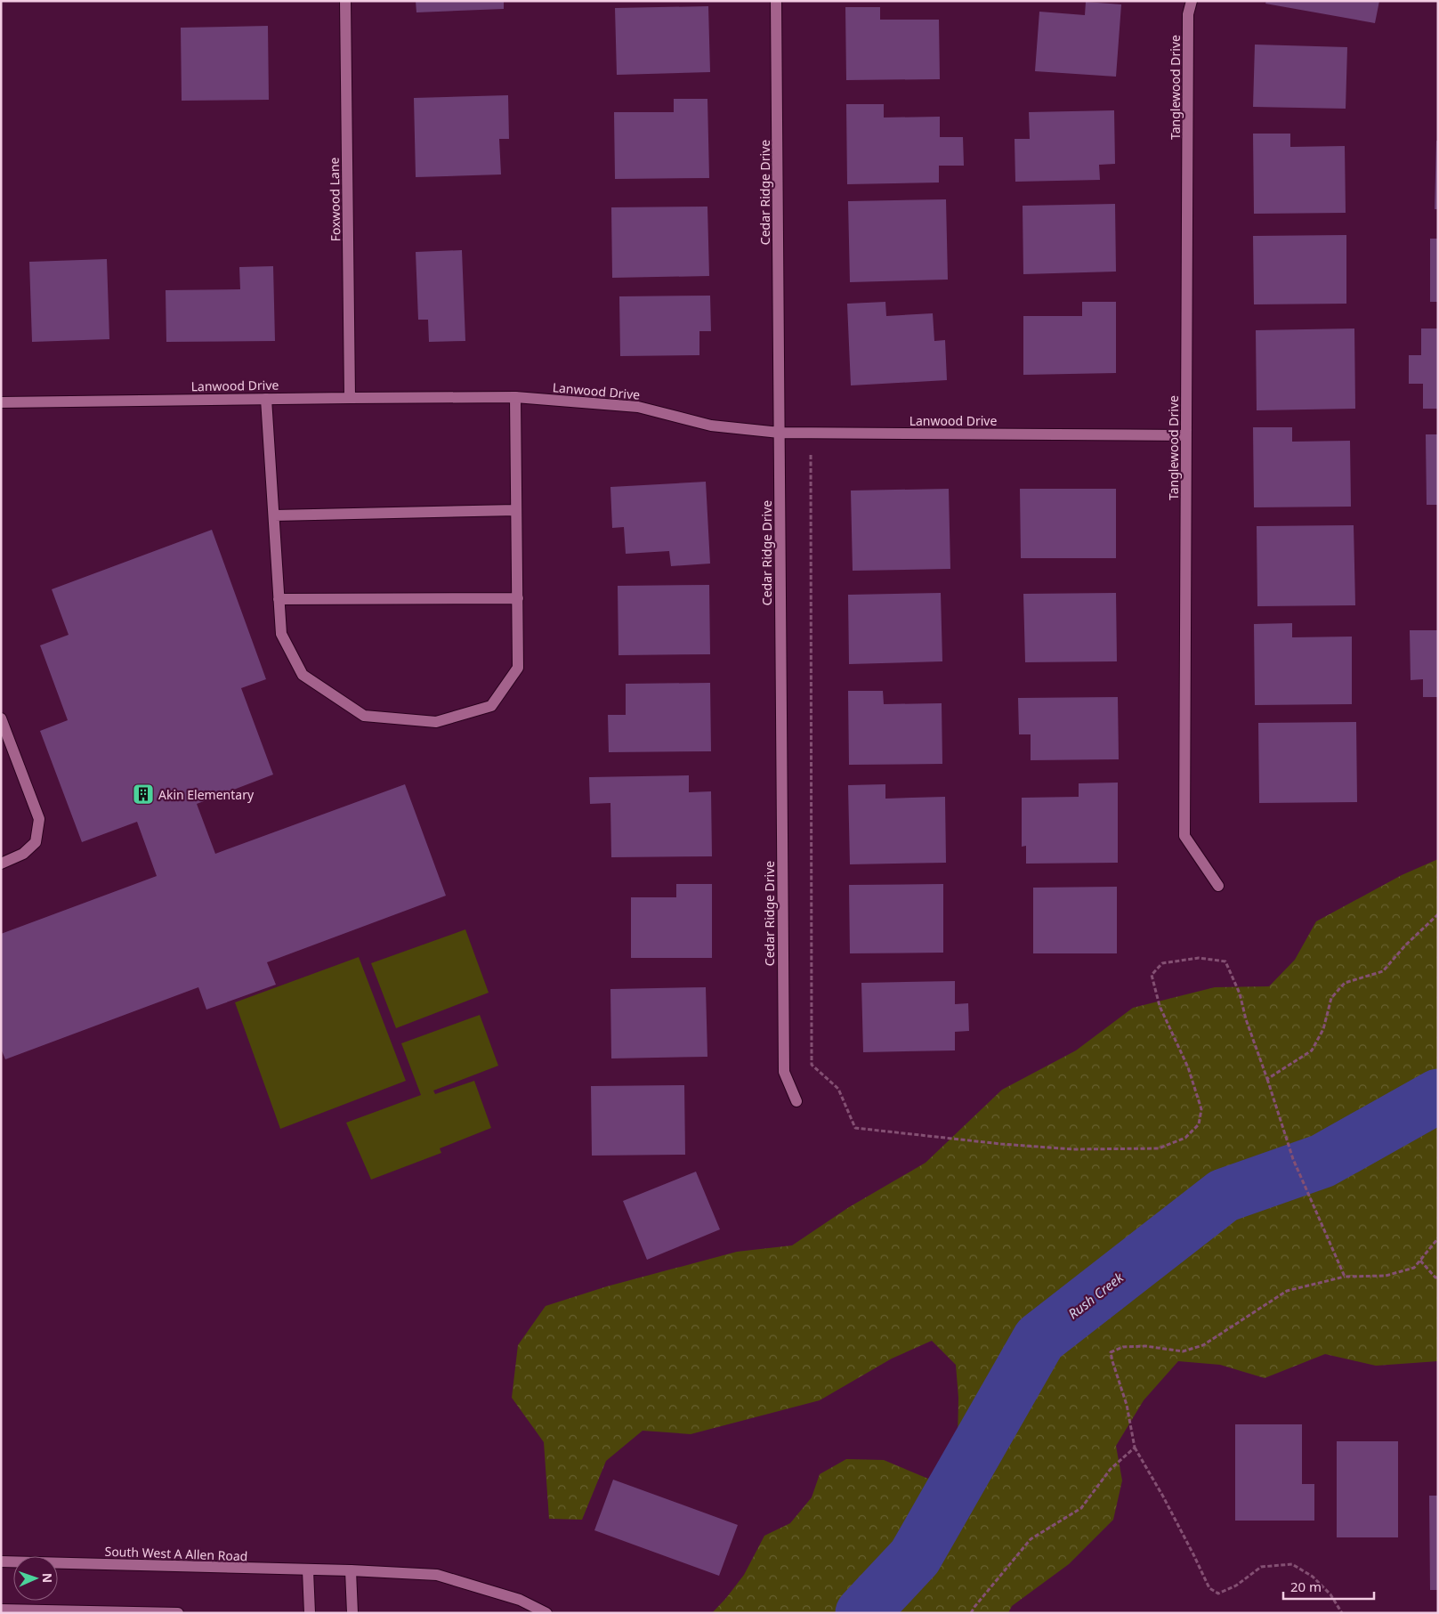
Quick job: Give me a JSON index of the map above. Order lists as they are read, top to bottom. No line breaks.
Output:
{"streets":{"street":["Tanglewood Drive","Cedar Ridge Drive","Foxwood Lane","Lanwood Drive","South West A Allen Road"]},"crossings":[["Tanglewood Drive","Lanwood Drive"],["Cedar Ridge Drive","Lanwood Drive"],["Foxwood Lane","Lanwood Drive"]],"water":["Rush Creek"],"places":{"building":["Akin Elementary"]},"scale_bar":"20 m","north":"right"}
